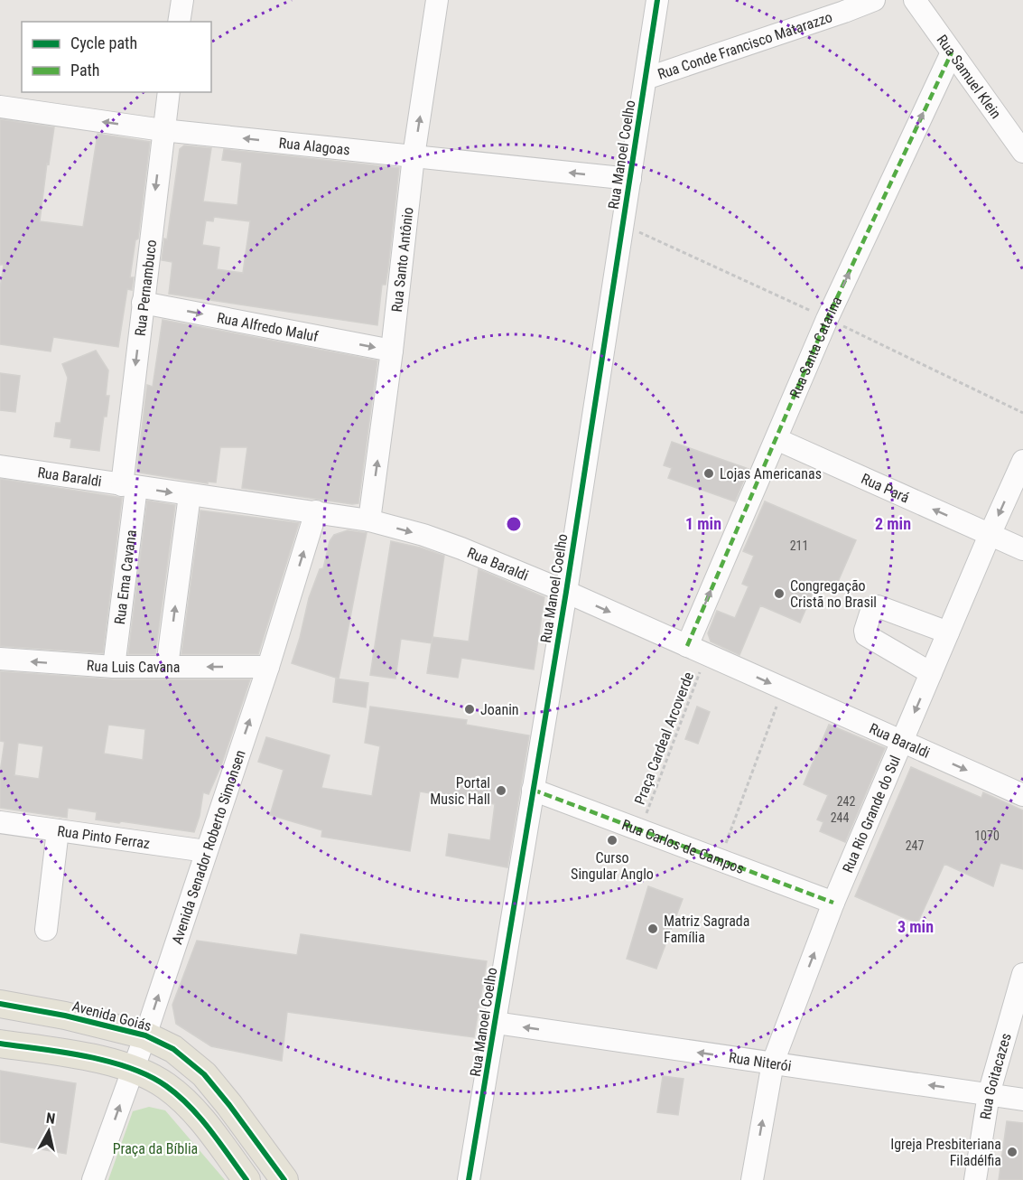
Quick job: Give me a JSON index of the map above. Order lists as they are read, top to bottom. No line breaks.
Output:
{"streets":{"main road":["Avenida Goiás"],"street":["Rua Conde Francisco Matarazzo","Rua Samuel Klein","Rua Alagoas","Rua Manoel Coelho","Rua Santo Antônio","Rua Pernambuco","Rua Alfredo Maluf","Rua Santa Catarina","Rua Baraldi","Rua Pará","Rua Ema Cavana","Rua Luis Cavana","Rua Rio Grande do Sul","Rua Pinto Ferraz","Avenida Senador Roberto Simonsen","Rua Carlos de Campos","Rua Niterói","Rua Goitacazes"],"path":["Praça Cardeal Arcoverde"]},"crossings":[["Rua Conde Francisco Matarazzo","Rua Manoel Coelho"],["Rua Samuel Klein","Rua Santa Catarina"],["Rua Alagoas","Rua Manoel Coelho"],["Rua Alagoas","Rua Santo Antônio"],["Rua Alagoas","Rua Pernambuco"],["Rua Manoel Coelho","Rua Baraldi"],["Rua Manoel Coelho","Rua Carlos de Campos"],["Rua Manoel Coelho","Rua Niterói"],["Rua Santo Antônio","Rua Alfredo Maluf"],["Rua Santo Antônio","Rua Baraldi"],["Rua Pernambuco","Rua Alfredo Maluf"],["Rua Pernambuco","Rua Baraldi"],["Rua Pernambuco","Rua Ema Cavana"],["Rua Santa Catarina","Rua Baraldi"],["Rua Santa Catarina","Rua Pará"],["Rua Santa Catarina","Praça Cardeal Arcoverde"],["Rua Baraldi","Rua Ema Cavana"],["Rua Baraldi","Praça Cardeal Arcoverde"],["Rua Baraldi","Rua Rio Grande do Sul"],["Rua Baraldi","Avenida Senador Roberto Simonsen"],["Rua Pará","Rua Rio Grande do Sul"],["Rua Ema Cavana","Rua Luis Cavana"],["Rua Luis Cavana","Avenida Senador Roberto Simonsen"],["Praça Cardeal Arcoverde","Rua Carlos de Campos"],["Rua Rio Grande do Sul","Rua Carlos de Campos"],["Rua Rio Grande do Sul","Rua Niterói"],["Rua Pinto Ferraz","Avenida Senador Roberto Simonsen"],["Avenida Senador Roberto Simonsen","Avenida Goiás"],["Rua Niterói","Rua Goitacazes"]],"one_way":["Rua Alagoas","Rua Santo Antônio","Rua Pernambuco","Rua Alfredo Maluf","Rua Santa Catarina","Rua Baraldi","Rua Pará","Rua Luis Cavana","Rua Niterói"],"parks":["Praça da Bíblia"],"places":["Lojas Americanas","Congregação Cristã no Brasil","Joanin","Portal Music Hall","Curso Singular Anglo","Matriz Sagrada Família","Igreja Presbiteriana Filadélfia"],"house_numbers":["211","242","244","1070","247"],"legend":["Cycle path","Path"],"north":"top","rings":["1 min","2 min","3 min"]}
